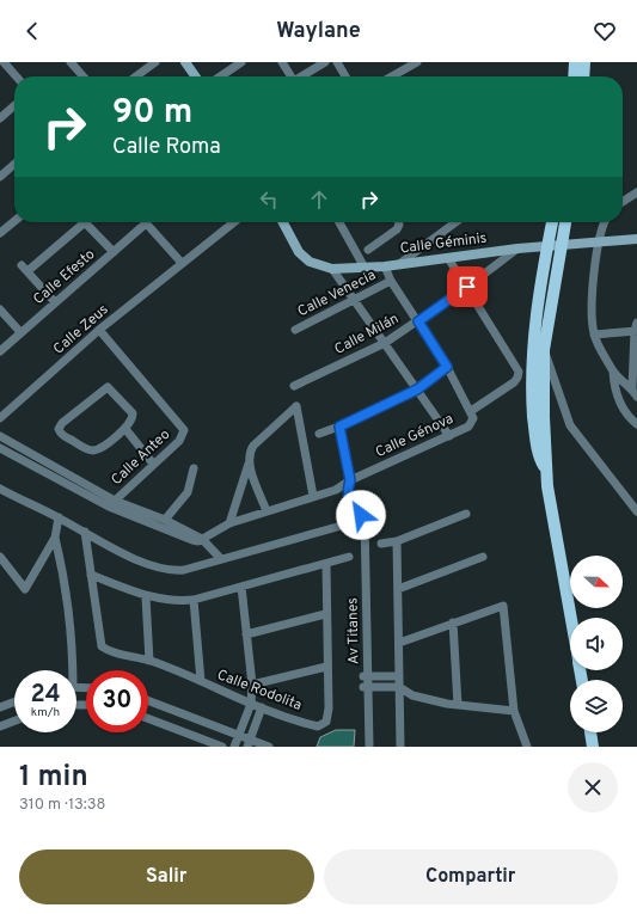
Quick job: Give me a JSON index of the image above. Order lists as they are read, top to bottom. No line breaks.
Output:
{"streets":{"street":["Calle Géminis","Calle Efesto","Calle Venecia","Calle Zeus","Calle Milán","Calle Génova","Calle Anteo","Av Titanes","Calle Rodolita"]},"crossings":[["Calle Géminis","Calle Milán"],["Calle Zeus","Calle Anteo"],["Calle Milán","Calle Génova"]],"north":"right","page":{"header":"Waylane","turn":["90 m","Calle Roma"],"speed":"24 km/h","limit":"30","heading":["1 min","310 m · 13:38"],"buttons":["Salir","Compartir"]}}
